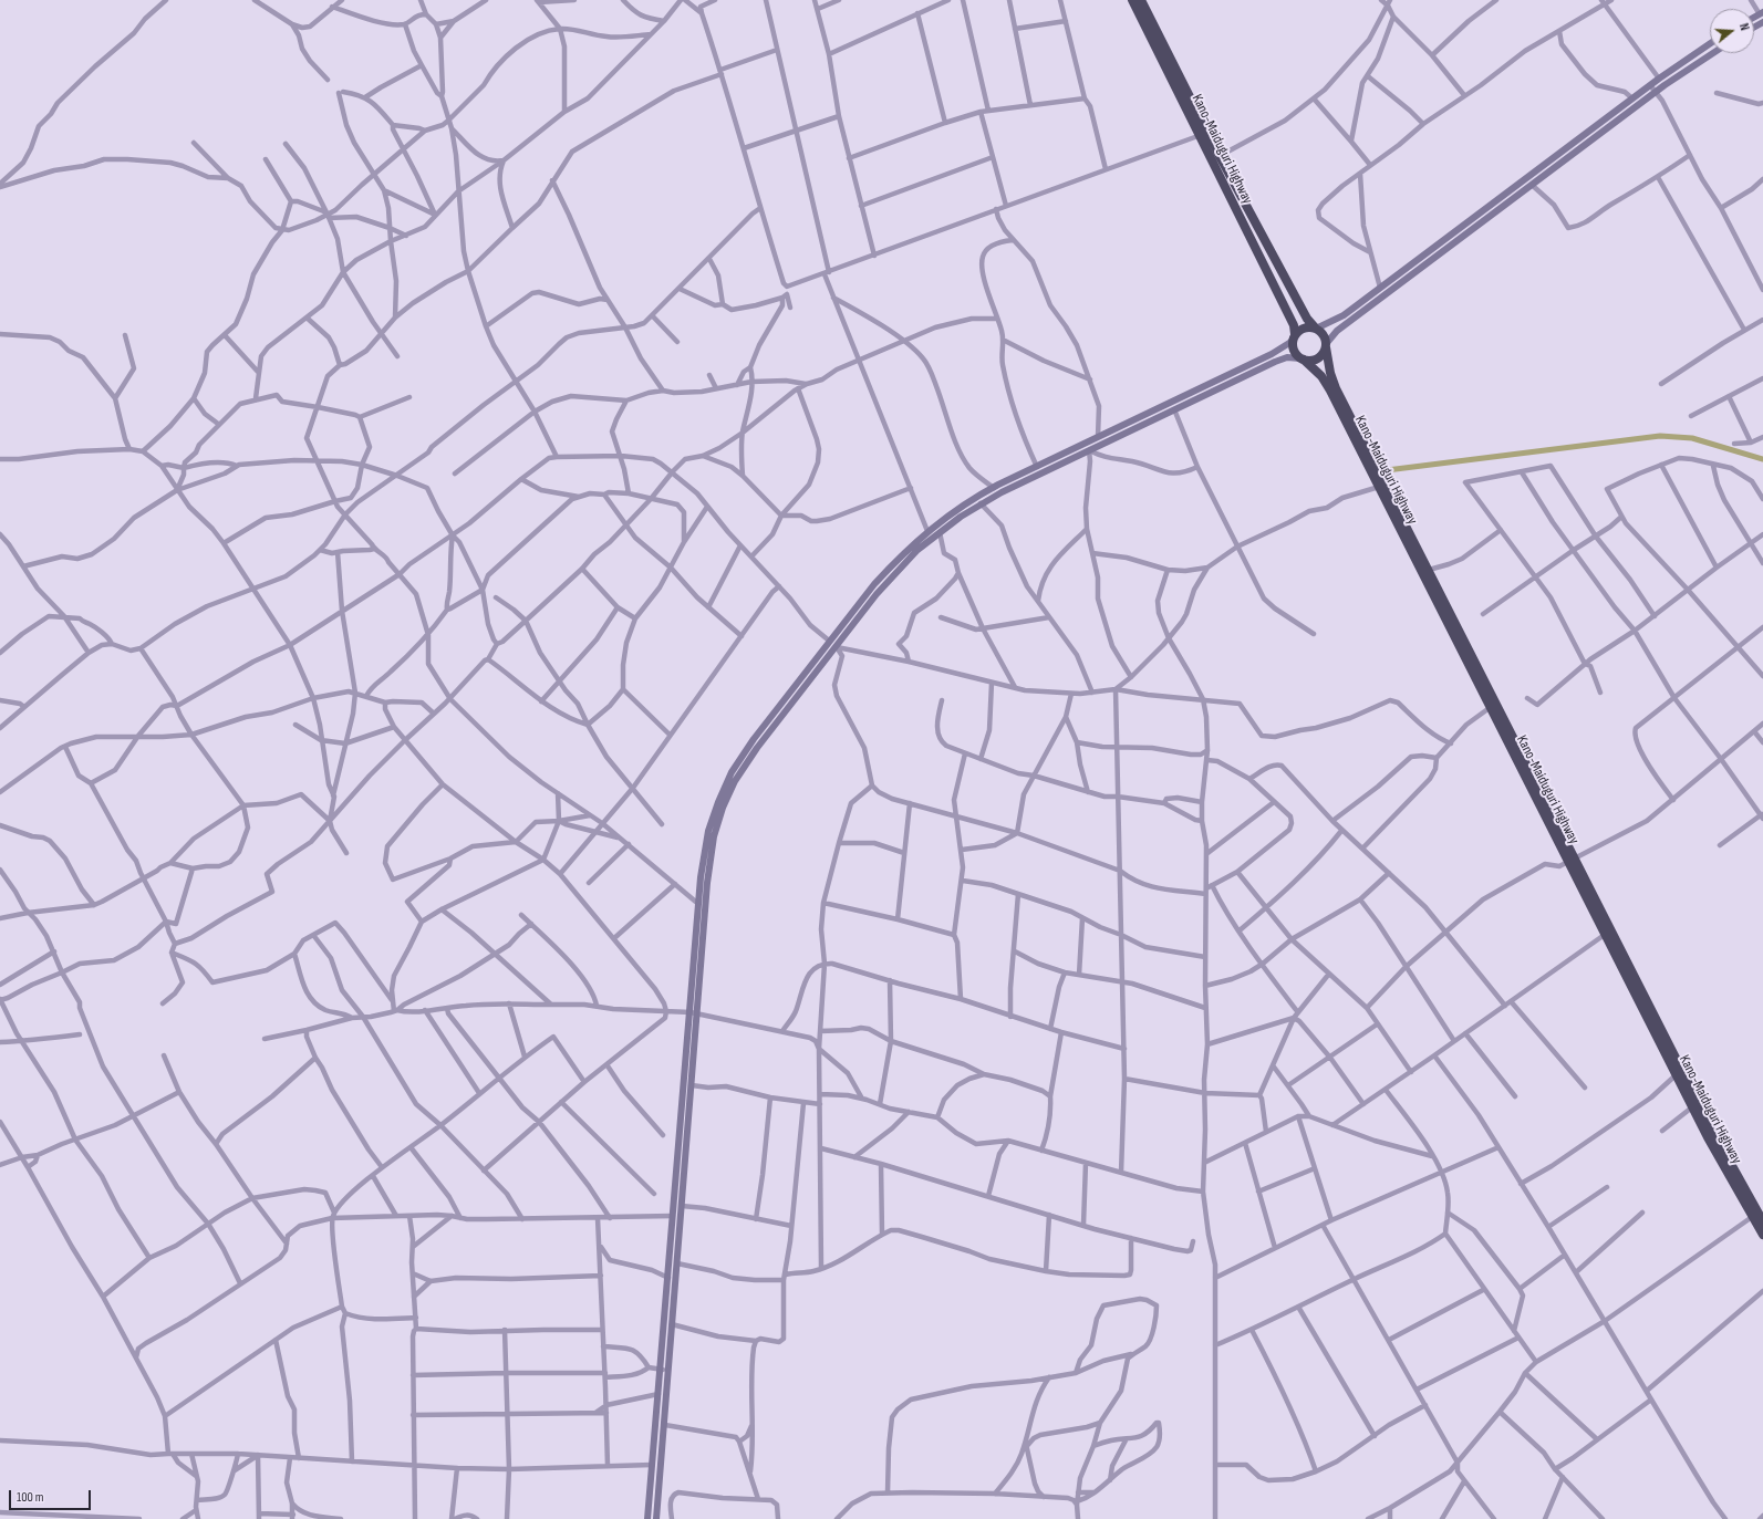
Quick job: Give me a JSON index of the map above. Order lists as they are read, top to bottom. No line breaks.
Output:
{"streets":{"highway":["Kano-Maiduguri Highway"]},"scale_bar":"100 m","north":"right"}
